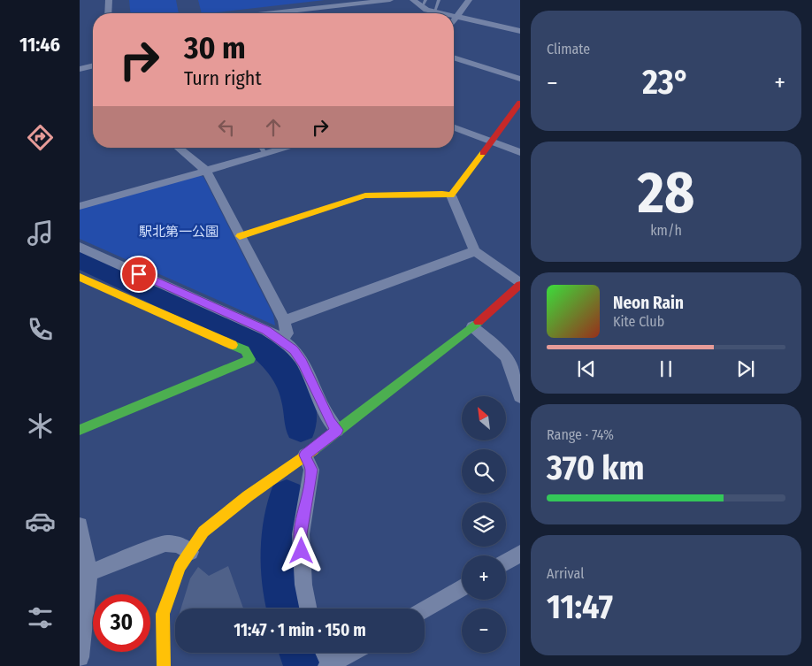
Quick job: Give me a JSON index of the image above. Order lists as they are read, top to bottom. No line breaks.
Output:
{"parks":["駅北第一公園"],"north":"top left","page":{"tabs":"11:46","tile":["Climate",["28","km/h"],["Range · 74%","370 km"],["Arrival","11:47"]],"turn":["30 m","Turn right"],"heat":["−","23°","+"],"song":["Neon Rain","Kite Club"],"map_buttons":["+","−"],"limit":"30","trip":"11:47 · 1 min · 150 m"}}
